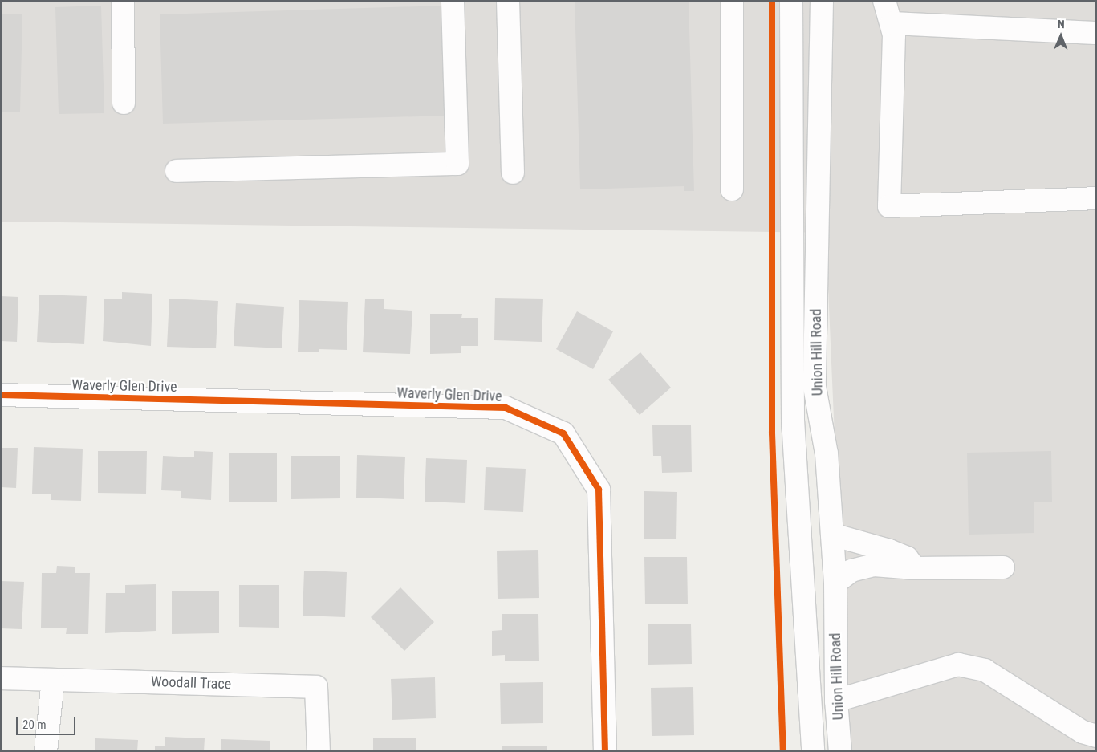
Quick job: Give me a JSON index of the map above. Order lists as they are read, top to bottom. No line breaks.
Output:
{"streets":{"street":["Union Hill Road","Waverly Glen Drive","Woodall Trace"]},"scale_bar":"20 m","north":"top"}
